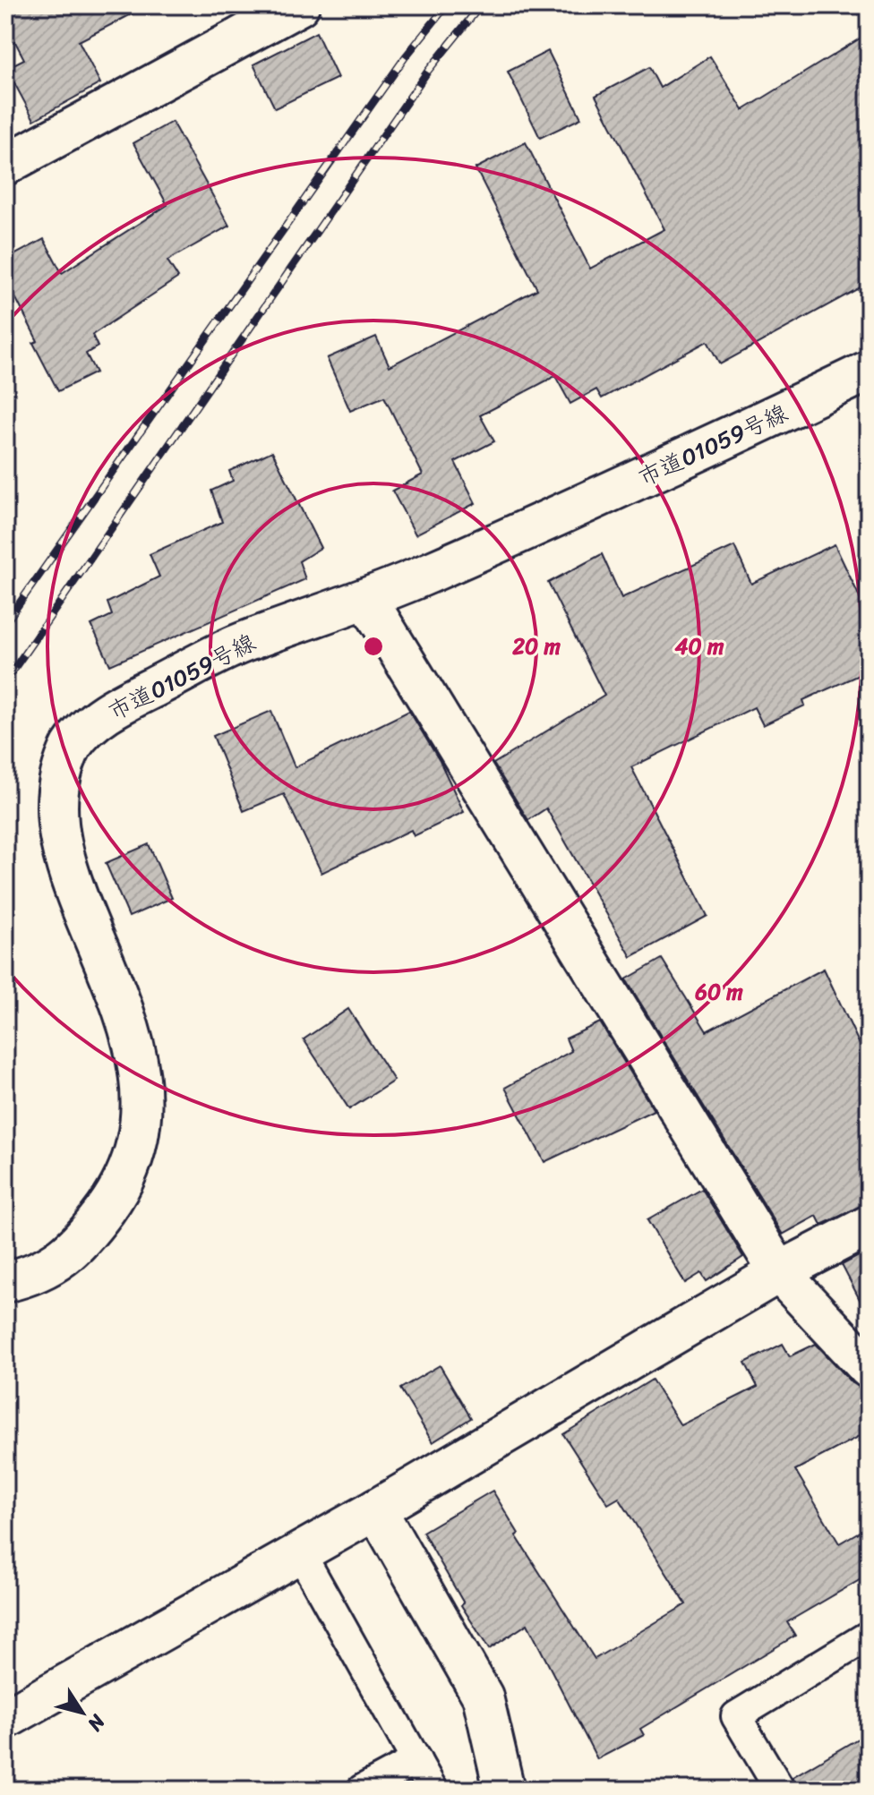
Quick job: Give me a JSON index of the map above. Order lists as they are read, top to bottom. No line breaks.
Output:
{"streets":{"street":["市道01059号線"]},"north":"bottom right","rings":["20 m","40 m","60 m"]}
